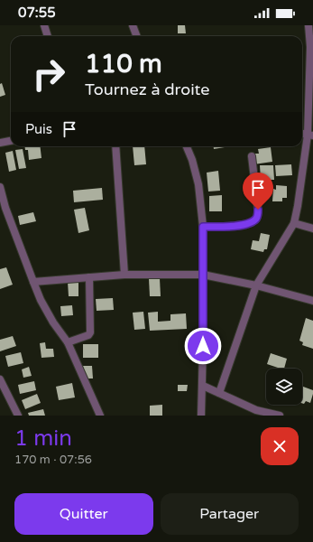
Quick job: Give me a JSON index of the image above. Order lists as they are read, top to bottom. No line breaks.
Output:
{"page":{"status":"07:55","turn":["110 m","Tournez à droite"],"then":"Puis","heading":["1 min","170 m · 07:56"],"buttons":["Quitter","Partager"]}}
